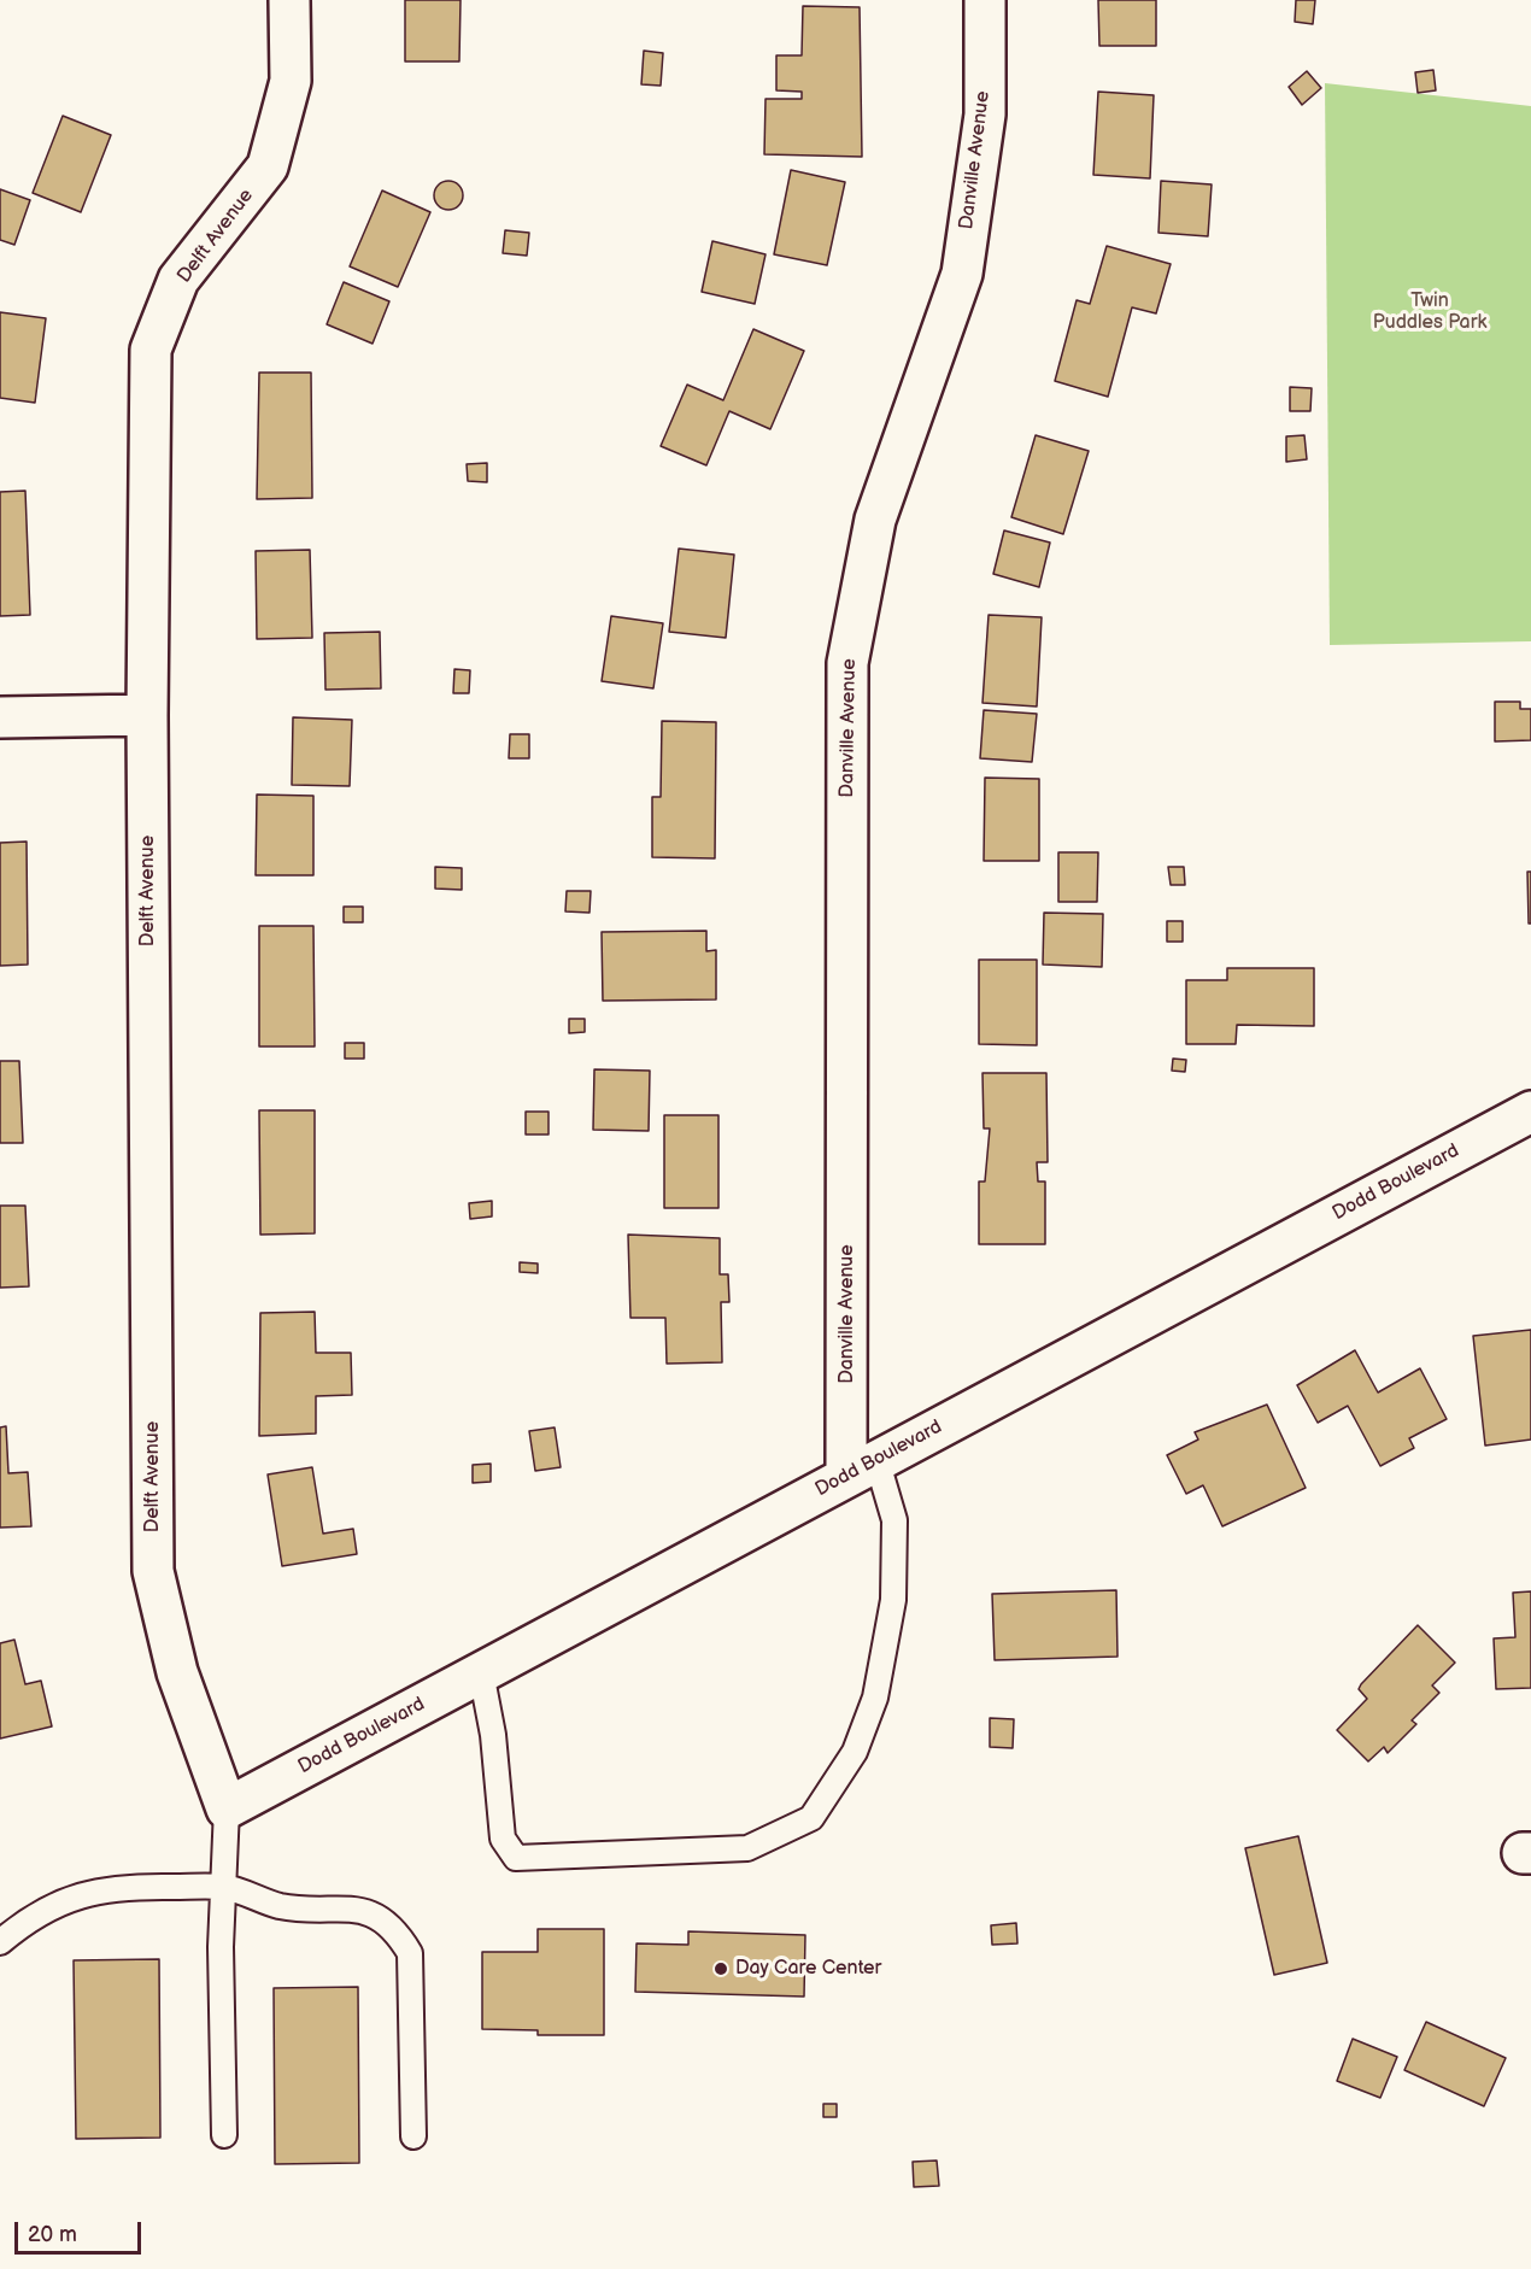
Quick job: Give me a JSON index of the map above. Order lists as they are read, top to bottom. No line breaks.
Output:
{"streets":{"street":["Danville Avenue","Delft Avenue","Dodd Boulevard"]},"crossings":[["Danville Avenue","Dodd Boulevard"],["Delft Avenue","Dodd Boulevard"]],"parks":["Twin Puddles Park"],"places":["Day Care Center"],"scale_bar":"20 m"}
